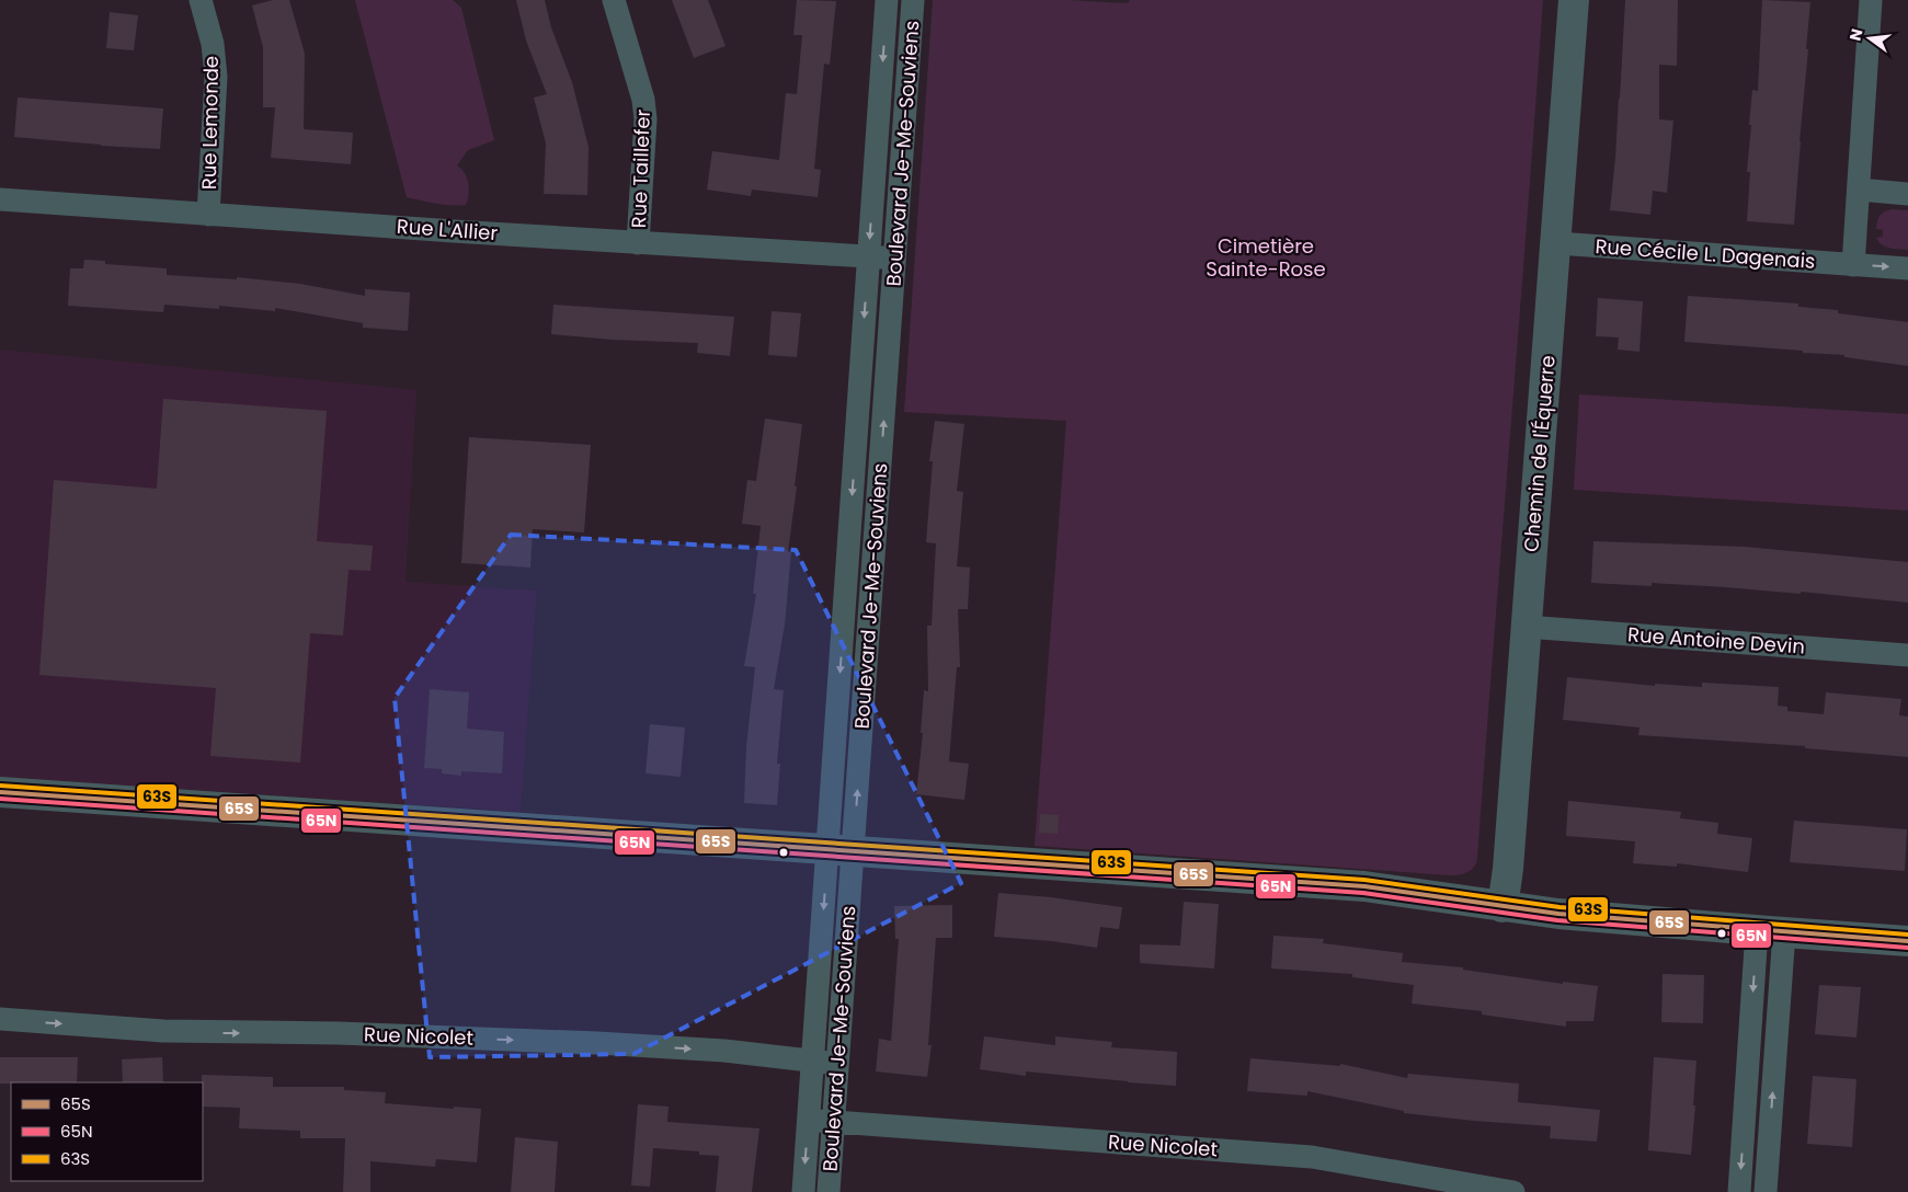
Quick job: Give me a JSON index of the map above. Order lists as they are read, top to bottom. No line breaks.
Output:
{"streets":{"street":["Rue Lemonde","Boulevard Je-Me-Souviens","Rue Taillefer","Rue L'Allier","Rue Cécile L. Dagenais","Chemin de l'Équerre","Rue Antoine Devin","Rue Nicolet"]},"crossings":[["Rue Lemonde","Rue L'Allier"],["Boulevard Je-Me-Souviens","Rue L'Allier"],["Boulevard Je-Me-Souviens","Rue Nicolet"],["Rue Taillefer","Rue L'Allier"],["Rue Cécile L. Dagenais","Chemin de l'Équerre"],["Chemin de l'Équerre","Rue Antoine Devin"]],"one_way":["Rue Nicolet"],"parks":["Cimetière Sainte-Rose"],"lines":["transit line 63S","transit line 65S","transit line 65N"],"legend":["65S","65N","63S"],"north":"left"}
